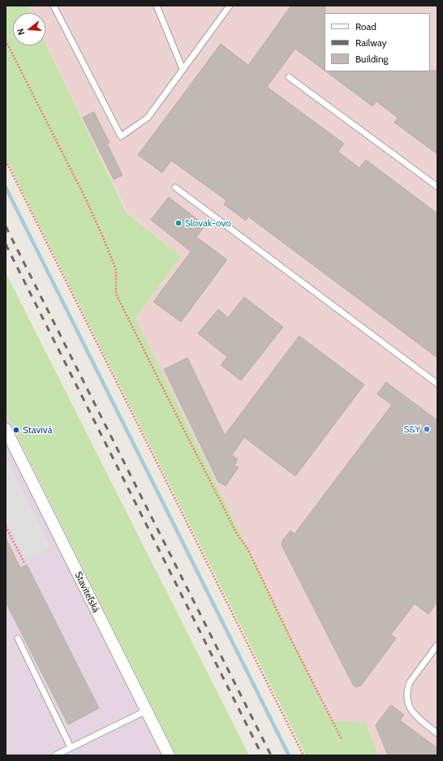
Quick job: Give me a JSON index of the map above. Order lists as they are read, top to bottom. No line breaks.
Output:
{"streets":{"street":["Staviteľská"]},"places":["Slovak-ovo","S&Y","Stavivá"],"legend":["Road","Railway","Building"],"north":"left"}
